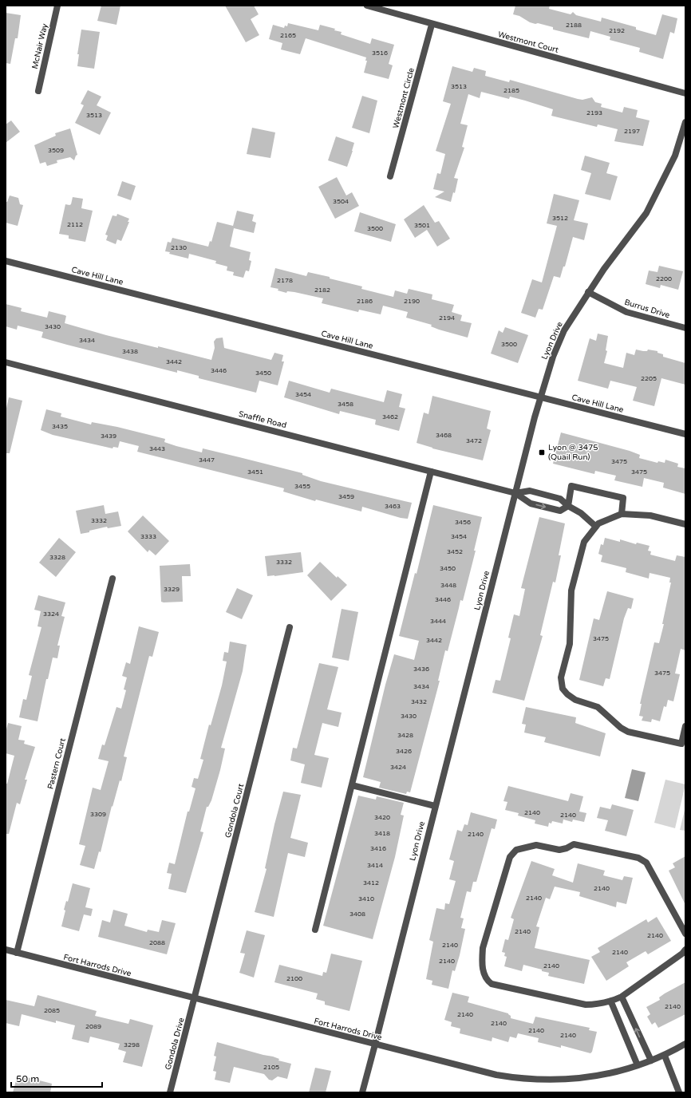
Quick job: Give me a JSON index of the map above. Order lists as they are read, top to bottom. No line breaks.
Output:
{"streets":{"street":["Westmont Court","McNair Way","Westmont Circle","Cave Hill Lane","Burrus Drive","Lyon Drive","Snaffle Road","Pastern Court","Gondola Court","Fort Harrods Drive","Gondola Drive"]},"crossings":[["Westmont Court","Westmont Circle"],["Cave Hill Lane","Lyon Drive"],["Burrus Drive","Lyon Drive"],["Lyon Drive","Snaffle Road"],["Lyon Drive","Fort Harrods Drive"],["Pastern Court","Fort Harrods Drive"],["Gondola Court","Fort Harrods Drive"],["Gondola Court","Gondola Drive"],["Fort Harrods Drive","Gondola Drive"]],"places":{"transit":["Lyon @ 3475 (Quail Run)"]},"house_numbers":["2188","2192","2165","3516","3513","2185","2193","3513","2197","3509","3504","3512","2112","3501","3500","2130","2200","2178","2182","2186","2190","2194","3430","3434","3500","3438","3442","3446","3450","2205","3454","3458","3462","3435","3468","3439","3472","3443","3447","3475","3451","3475","3455","3459","3463","3332","3456","3333","3454","3452","3328","3332","3450","3448","3329","3446","3324","3444","3475","3442","3436","3475","3434","3432","3430","3428","3426","3424","2140","3309","2140","3420","3418","2140","3416","3414","3412","2140","2140","3410","3408","2140","2140","2088","2140","2140","2140","2140","2100","2140","2085","2140","2140","2089","2140","2140","3298","2105"],"scale_bar":"50 m"}
